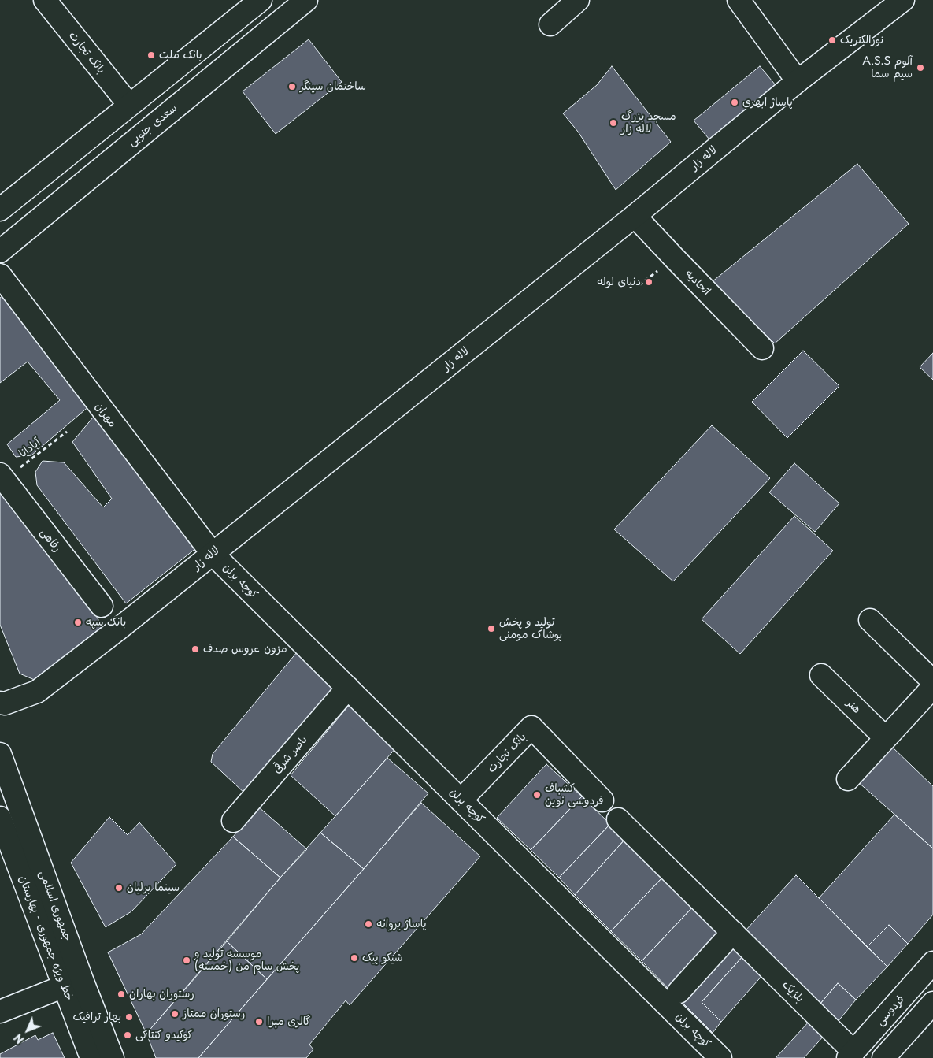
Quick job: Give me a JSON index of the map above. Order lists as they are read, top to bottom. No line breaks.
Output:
{"streets":{"street":["بانک تجارت","سعدی جنوبی","لاله زار","اتحادیه","مهران","رفاهی","کوچه برلن","هنر","ناصر شرقی","جمهوری اسلامی","خط ویژه جمهوری - بهارستان","بلژیک","فردوسی"],"path":["آپادانا"]},"crossings":[["بانک تجارت","کوچه برلن"],["لاله زار","اتحادیه"],["لاله زار","مهران"],["لاله زار","کوچه برلن"],["مهران","کوچه برلن"],["آپادانا","رفاهی"],["کوچه برلن","ناصر شرقی"],["جمهوری اسلامی","خط ویژه جمهوری - بهارستان"],["بلژیک","فردوسی"]],"places":["نورالکتریک","بانک ملت","A.S.S آلوم سیم سما","ساختمان سینگر","پاساژ ابهری","مسجد بزرگ لاله زار","دنیای لوله","بانک سپه","تولید و پخش پوشاک مومنی","مزون عروس صدف","کشباف فردوسی نوین","سینما برلیان","پاساژ پروانه","شیکو پیک","موسسه تولید و پخش سام من (خمسه)","رستوران بهاران","رستوران ممتاز","بهار ترافیک","گالری مبرا","کوکیدو کنتاکی"],"north":"bottom left"}
